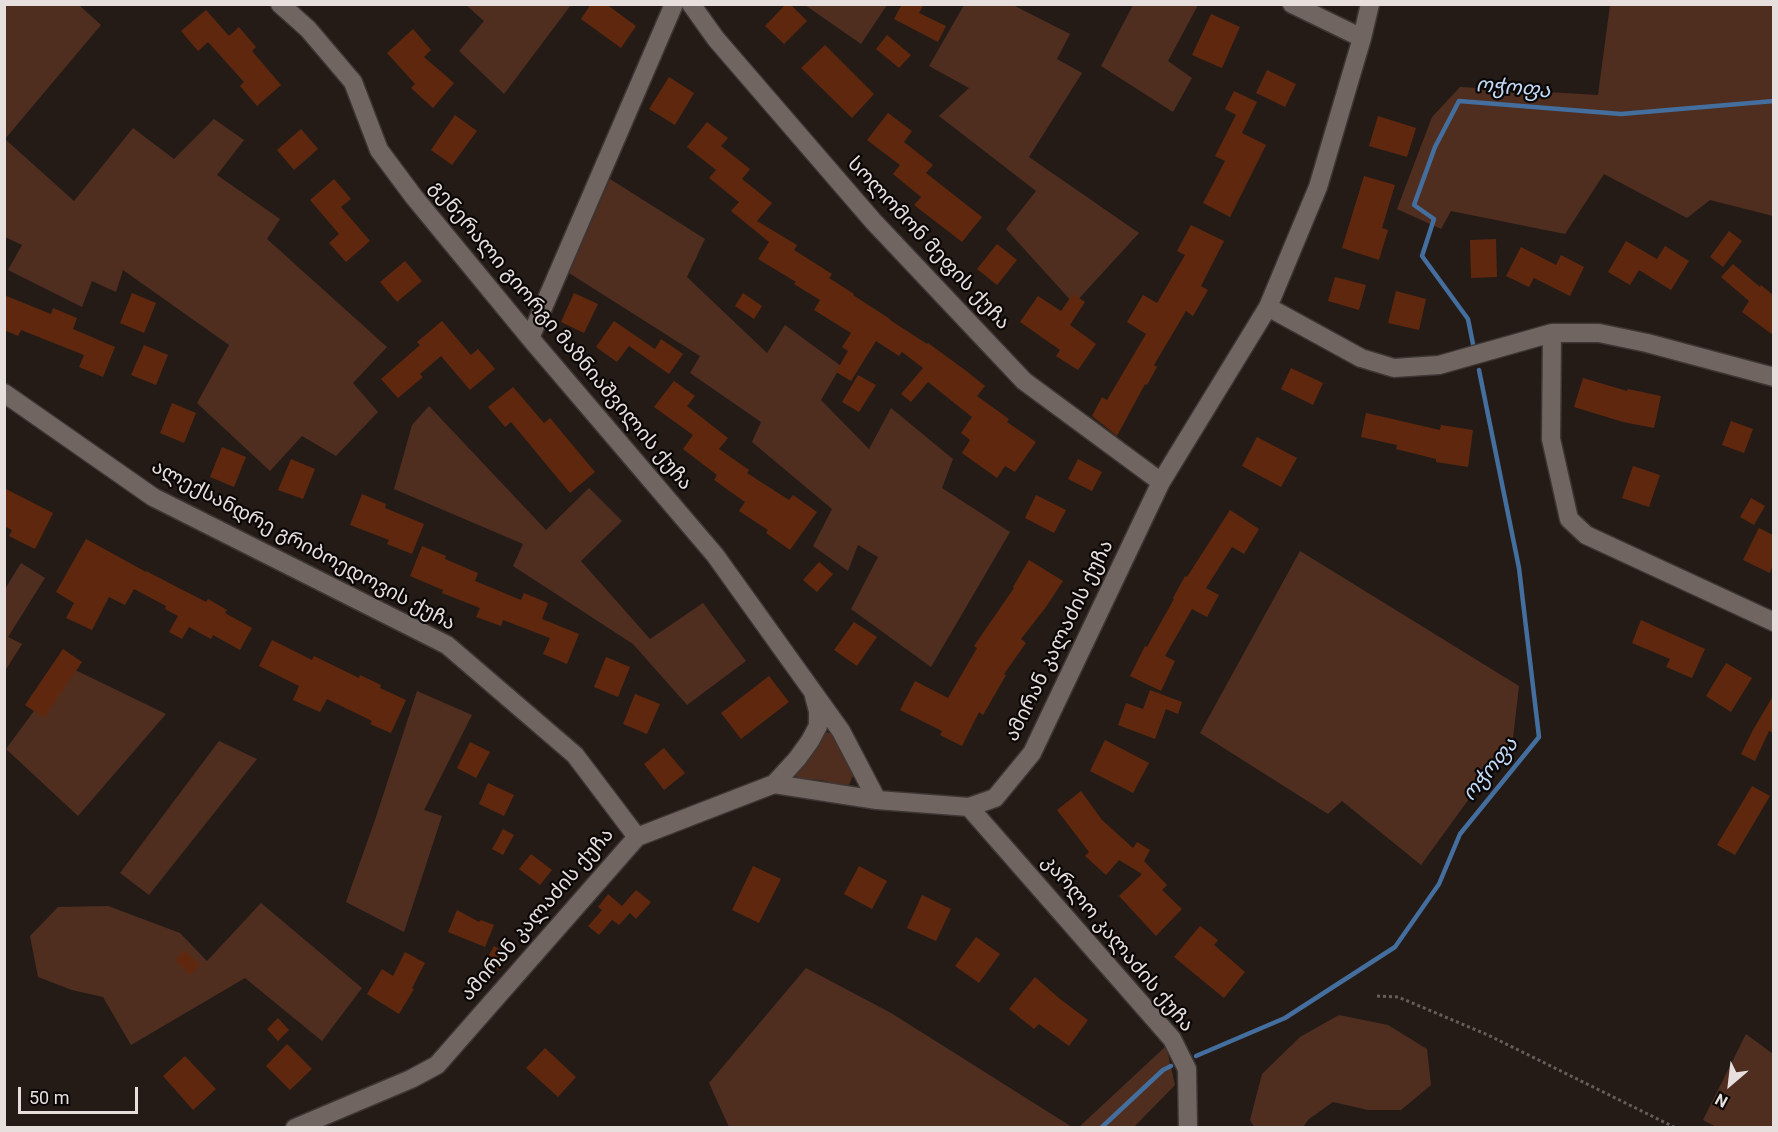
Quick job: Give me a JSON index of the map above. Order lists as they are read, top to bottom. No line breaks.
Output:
{"streets":{"street":["სოლომონ მეფის ქუჩა","გენერალი გიორგი მაზნიაშვილის ქუჩა","ალექსანდრე გრიბოედოვის ქუჩა","ამირან კალაძის ქუჩა","კარლო კალაძის ქუჩა"]},"crossings":[["სოლომონ მეფის ქუჩა","ამირან კალაძის ქუჩა"],["გენერალი გიორგი მაზნიაშვილის ქუჩა","ამირან კალაძის ქუჩა"],["ალექსანდრე გრიბოედოვის ქუჩა","ამირან კალაძის ქუჩა"],["ამირან კალაძის ქუჩა","კარლო კალაძის ქუჩა"]],"water":["ოჭოფა"],"scale_bar":"50 m","north":"bottom left"}
